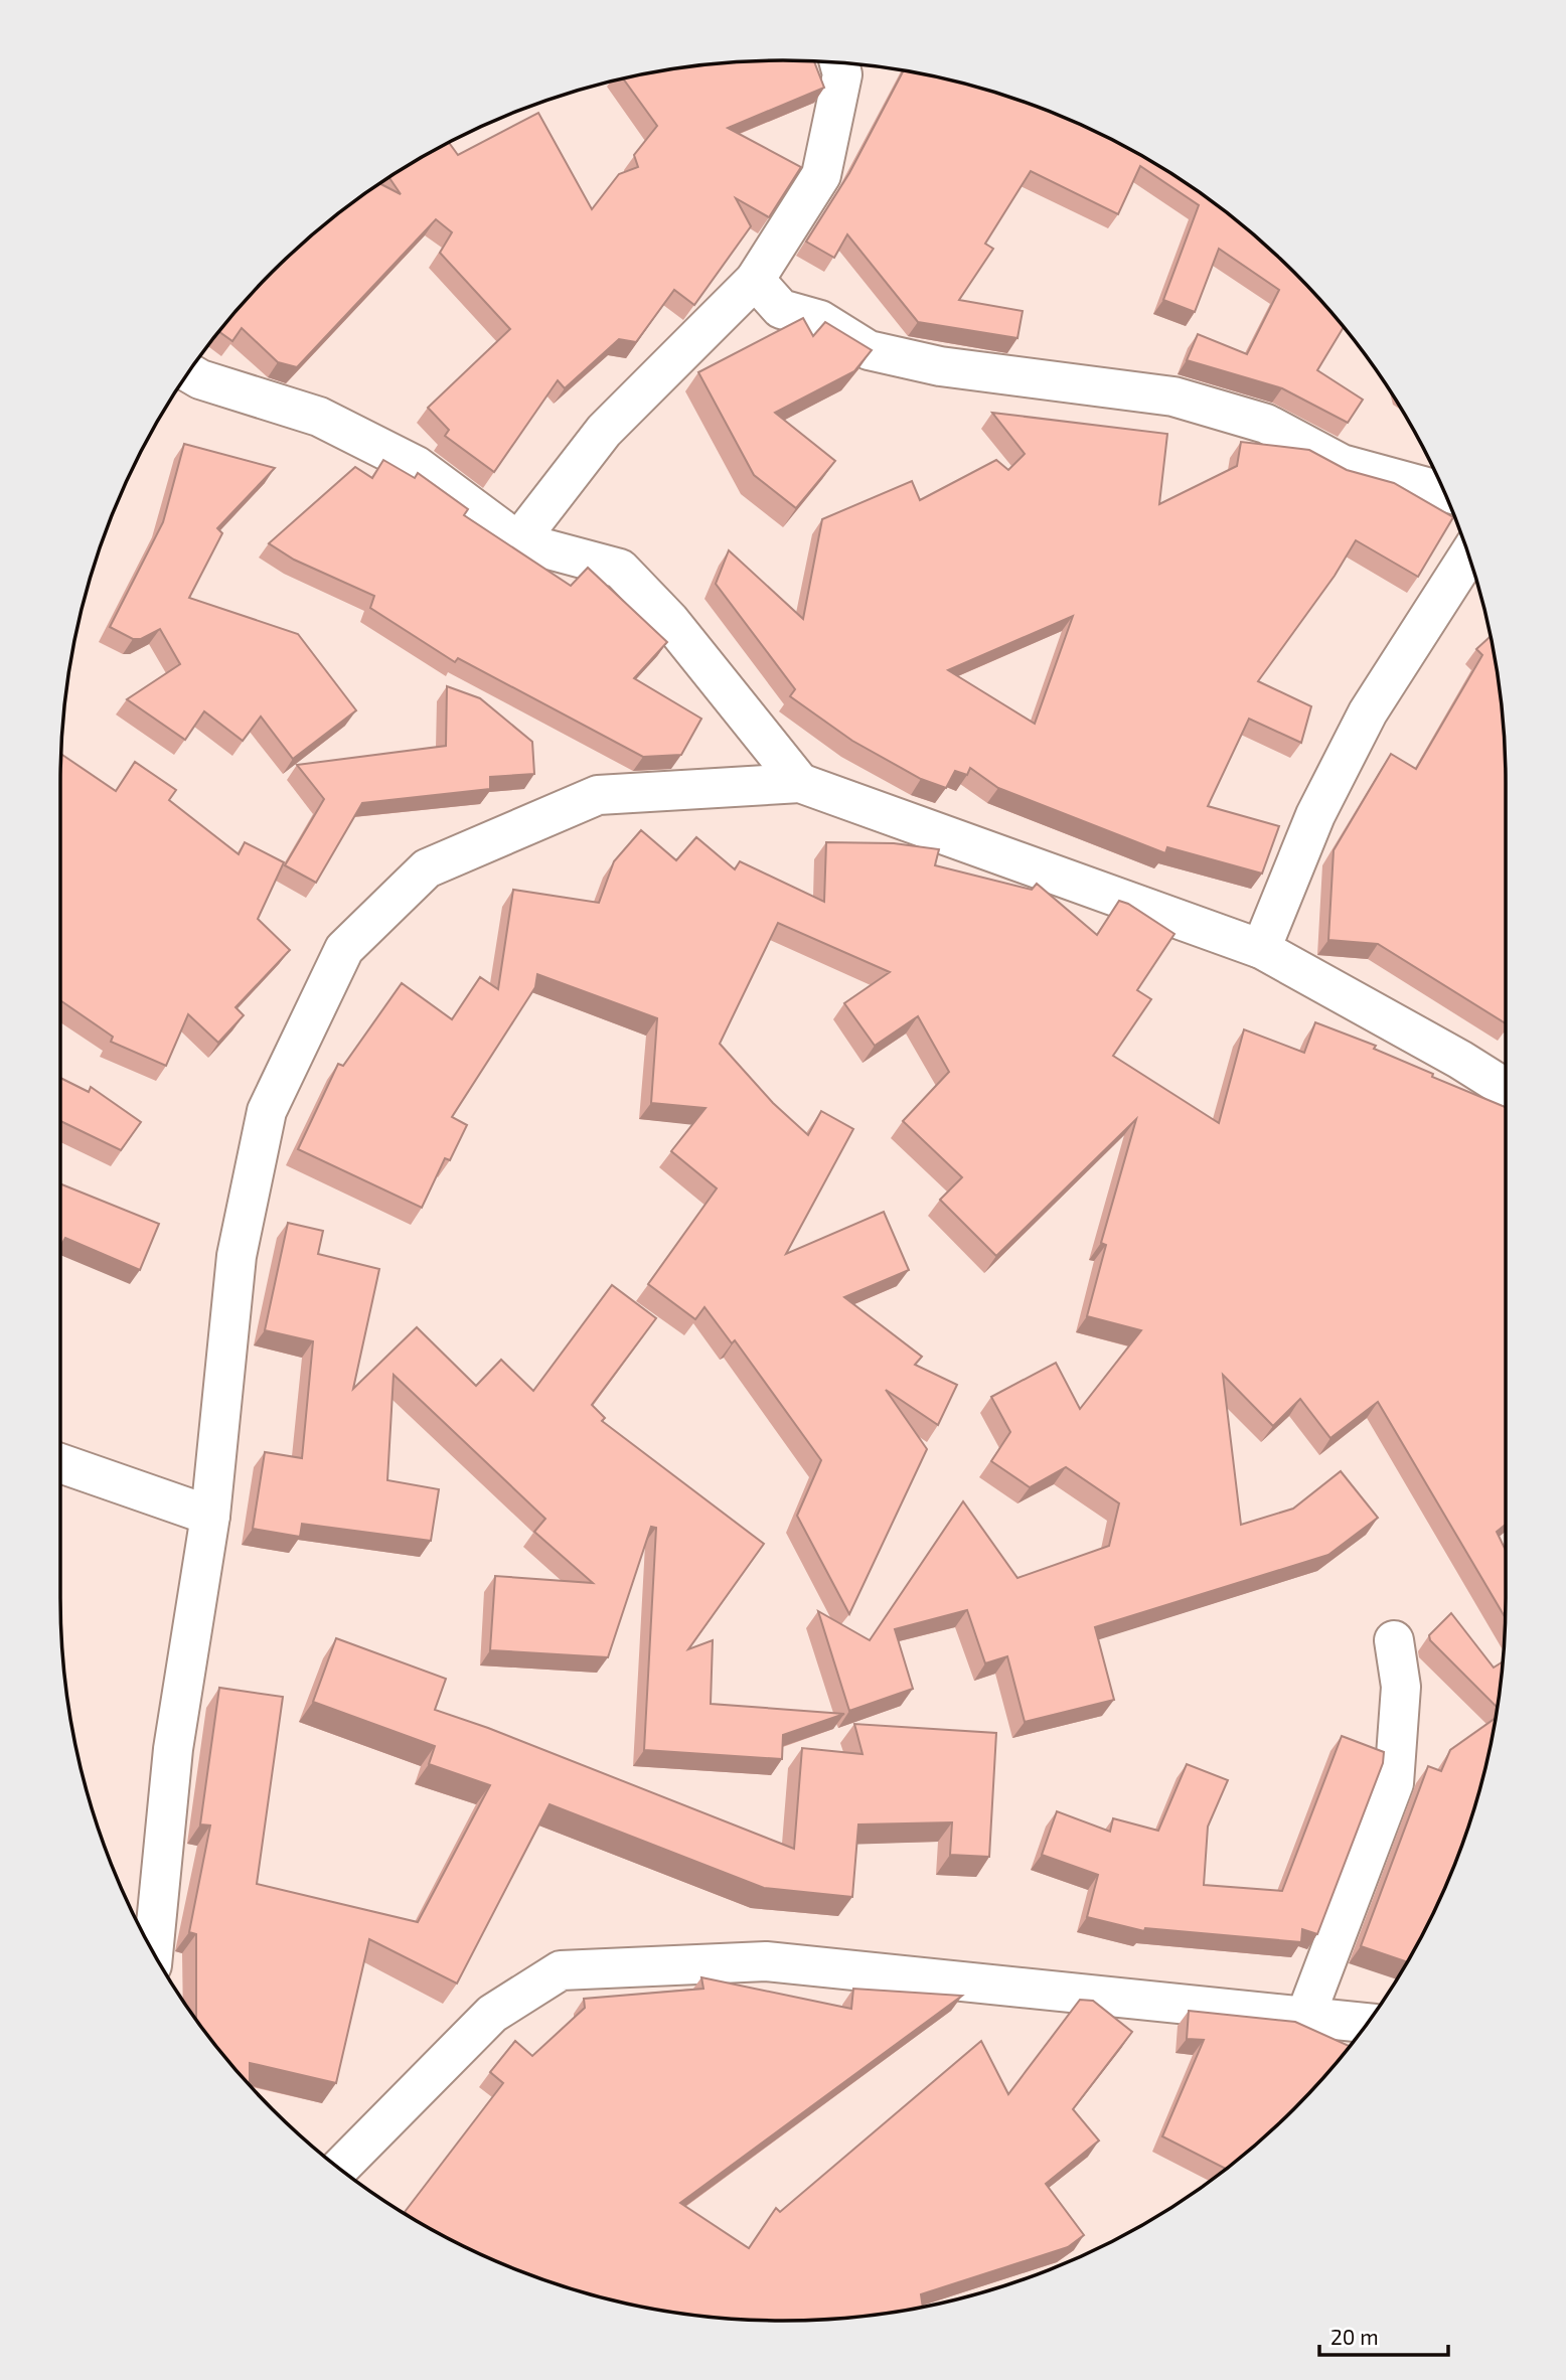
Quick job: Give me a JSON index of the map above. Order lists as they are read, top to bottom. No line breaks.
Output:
{"scale_bar":"20 m"}
